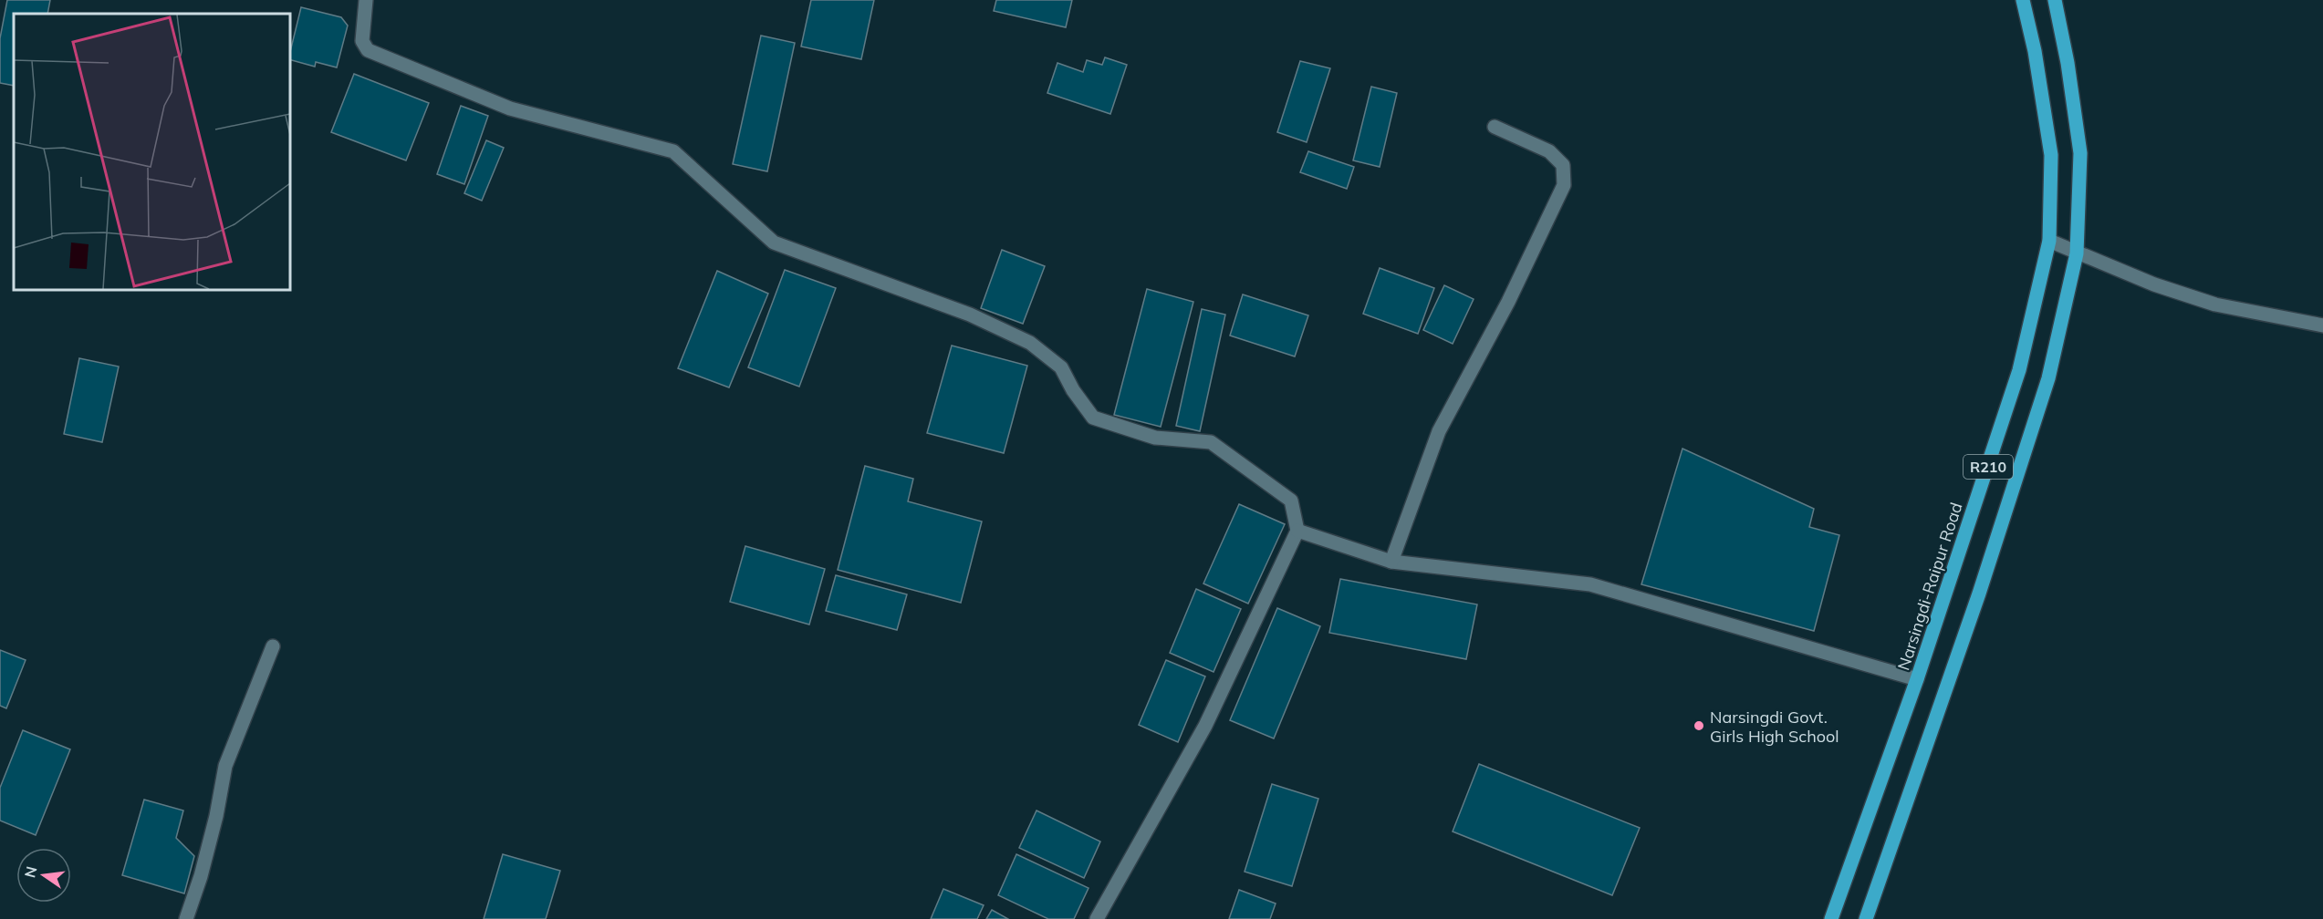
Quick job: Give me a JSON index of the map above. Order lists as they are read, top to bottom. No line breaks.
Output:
{"streets":{"main road":["R210","Narsingdi-Raipur Road"]},"places":["Narsingdi Govt. Girls High School"],"north":"left"}
